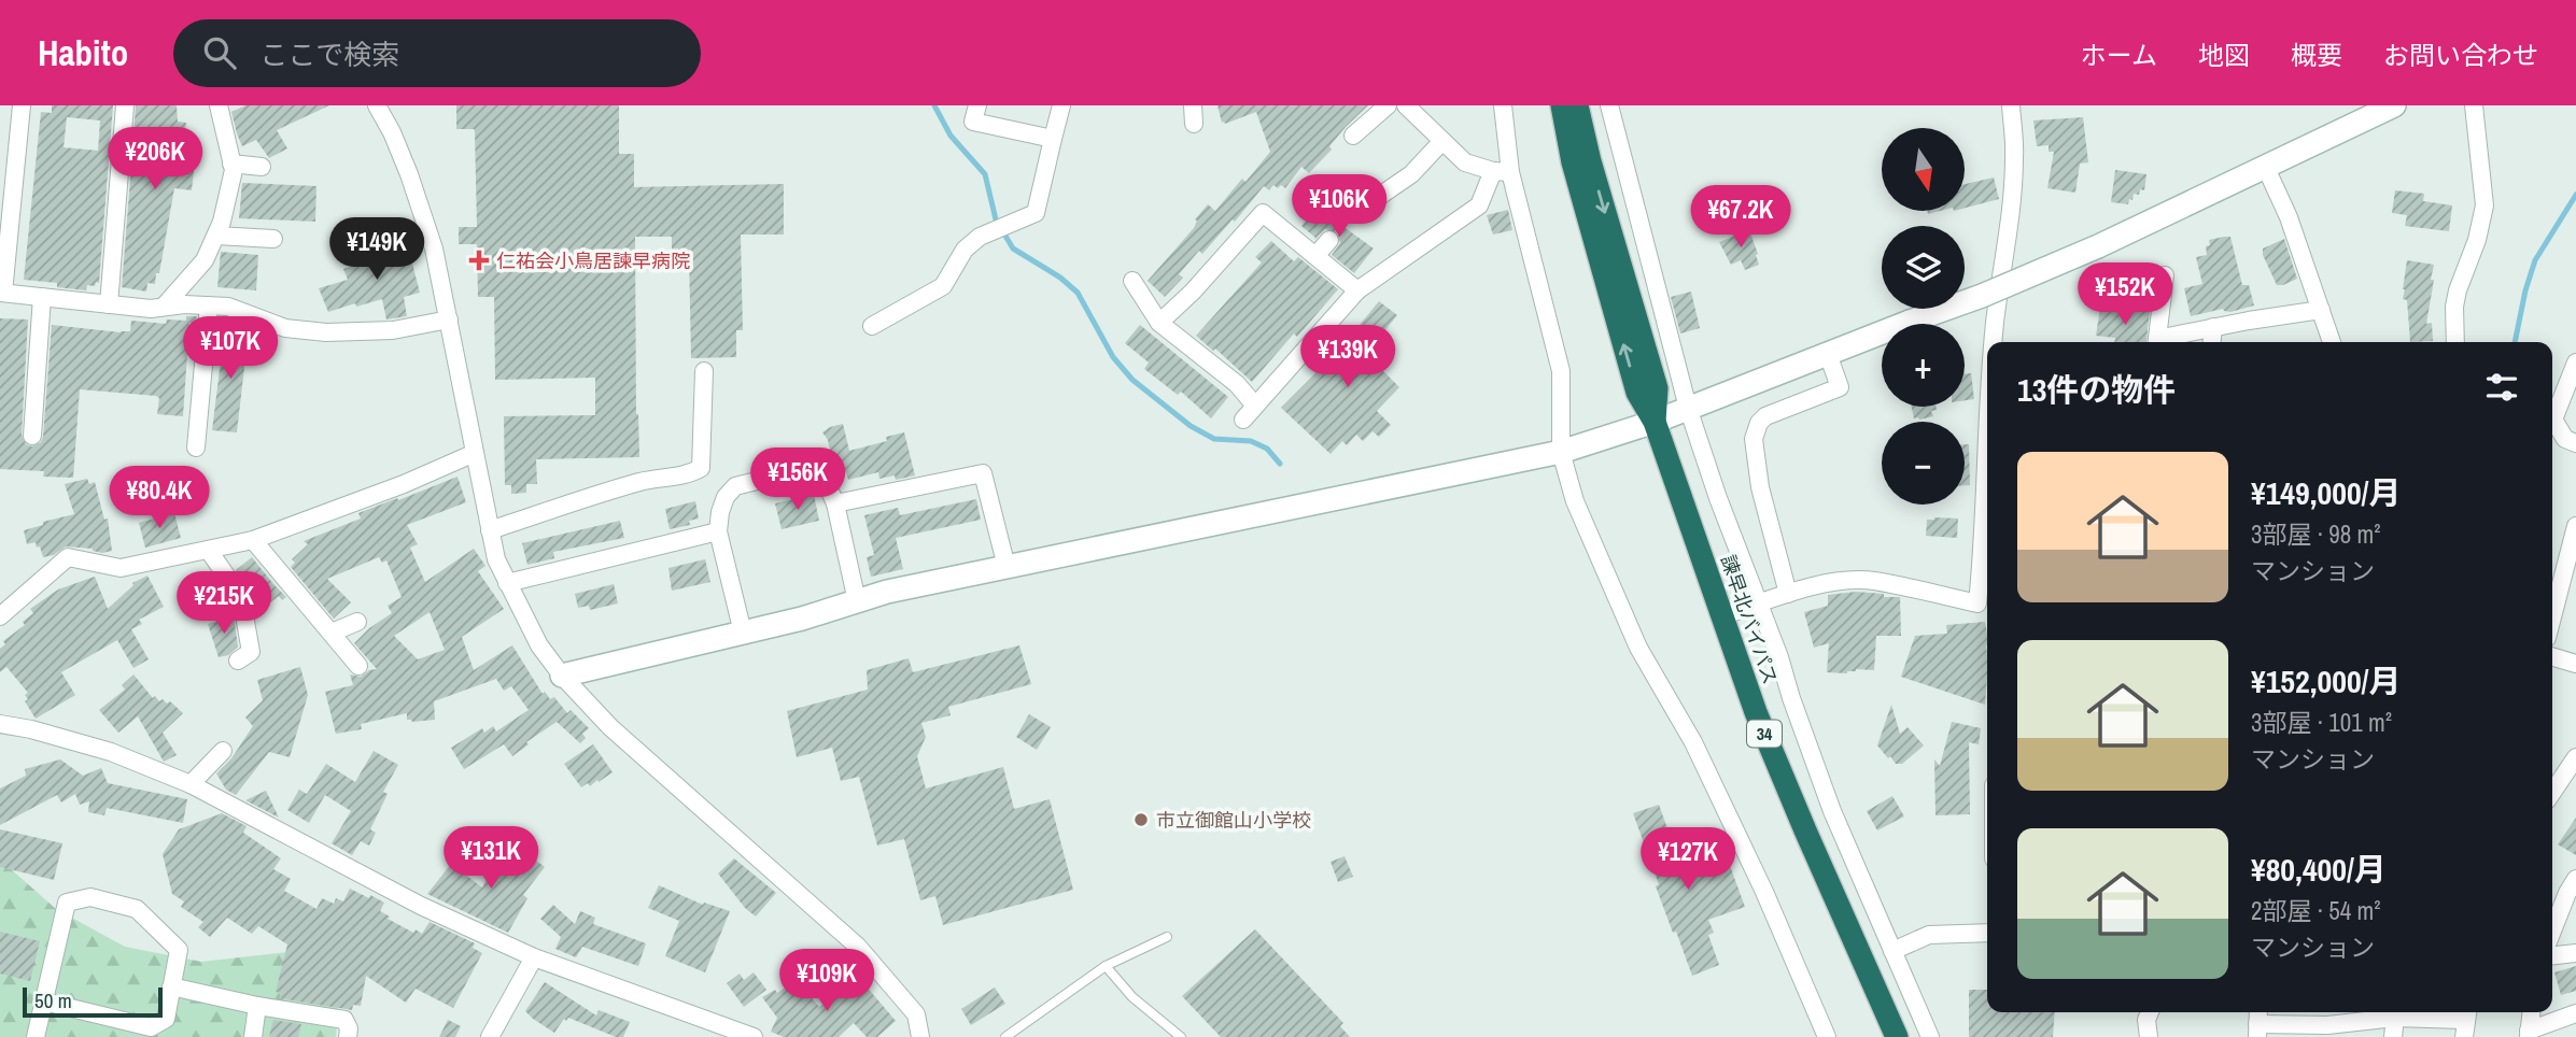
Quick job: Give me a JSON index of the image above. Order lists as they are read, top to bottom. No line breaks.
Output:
{"streets":{"highway":["諫早北バイパス","34"]},"places":{"health":["仁祐会小鳥居諫早病院"],"other":["市立御館山小学校"]},"scale_bar":"50 m","north":"bottom","page":{"header":"Habito","search":"ここで検索","nav":["ホーム","地図","概要","お問い合わせ"],"price":["¥206K","¥106K","¥67.2K","¥149K","¥152K","¥107K","¥139K","¥156K","¥80.4K","¥215K","¥131K","¥127K","¥109K"],"map_buttons":["+","−"],"heading":"13件の物件","list":[{"name":"¥149,000/月","note":"3部屋 · 98 m² · マンション"},{"name":"¥152,000/月","note":"3部屋 · 101 m² · マンション"},{"name":"¥80,400/月","note":"2部屋 · 54 m² · マンション"}],"scale":"50 m"}}
